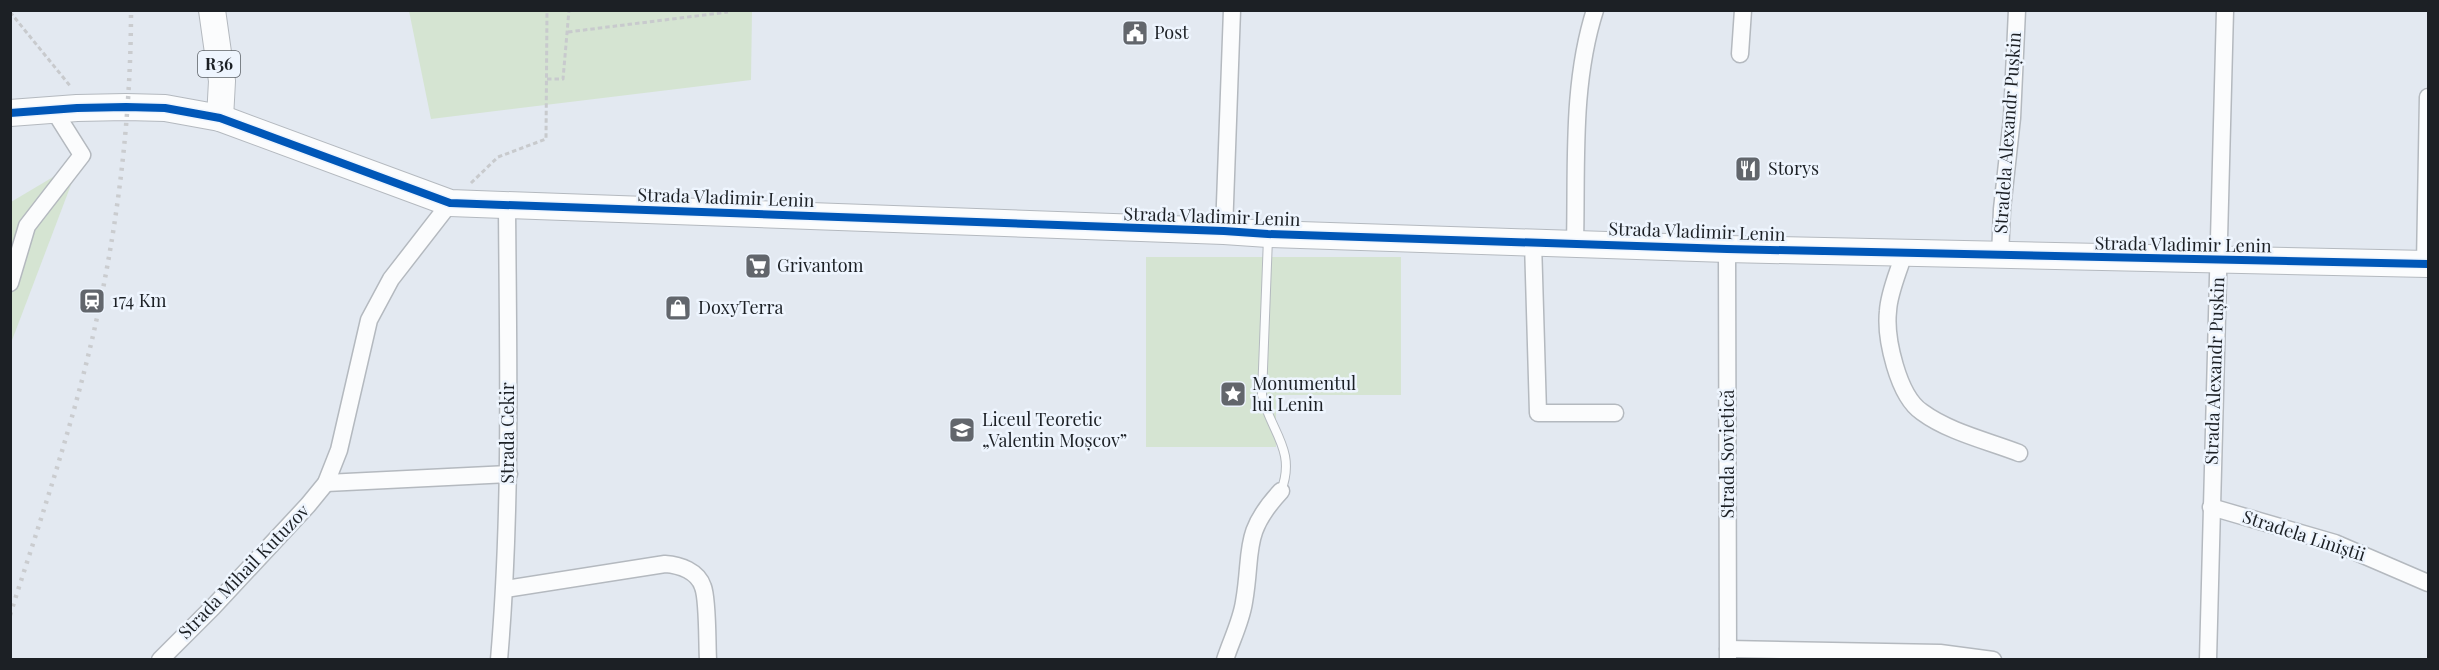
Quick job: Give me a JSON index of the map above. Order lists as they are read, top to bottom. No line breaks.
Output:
{"streets":{"main road":["R36","Strada Vladimir Lenin"],"street":["Stradela Alexandr Pușkin","Strada Alexandr Pușkin","Strada Cekir","Strada Sovietică","Stradela Liniștii","Strada Mihail Kutuzov"]},"crossings":[["R36","Strada Vladimir Lenin"],["Stradela Alexandr Pușkin","Strada Vladimir Lenin"],["Strada Vladimir Lenin","Strada Alexandr Pușkin"],["Strada Vladimir Lenin","Strada Cekir"],["Strada Vladimir Lenin","Strada Sovietică"],["Strada Vladimir Lenin","Strada Mihail Kutuzov"],["Strada Alexandr Pușkin","Stradela Liniștii"]],"places":{"public building":["Post"],"restaurant":["Storys"],"supermarket":["Grivantom"],"station":["174 Km"],"shop":["DoxyTerra"],"place":["Monumentul lui Lenin"],"school or university":["Liceul Teoretic „Valentin Moșcov”"]}}
